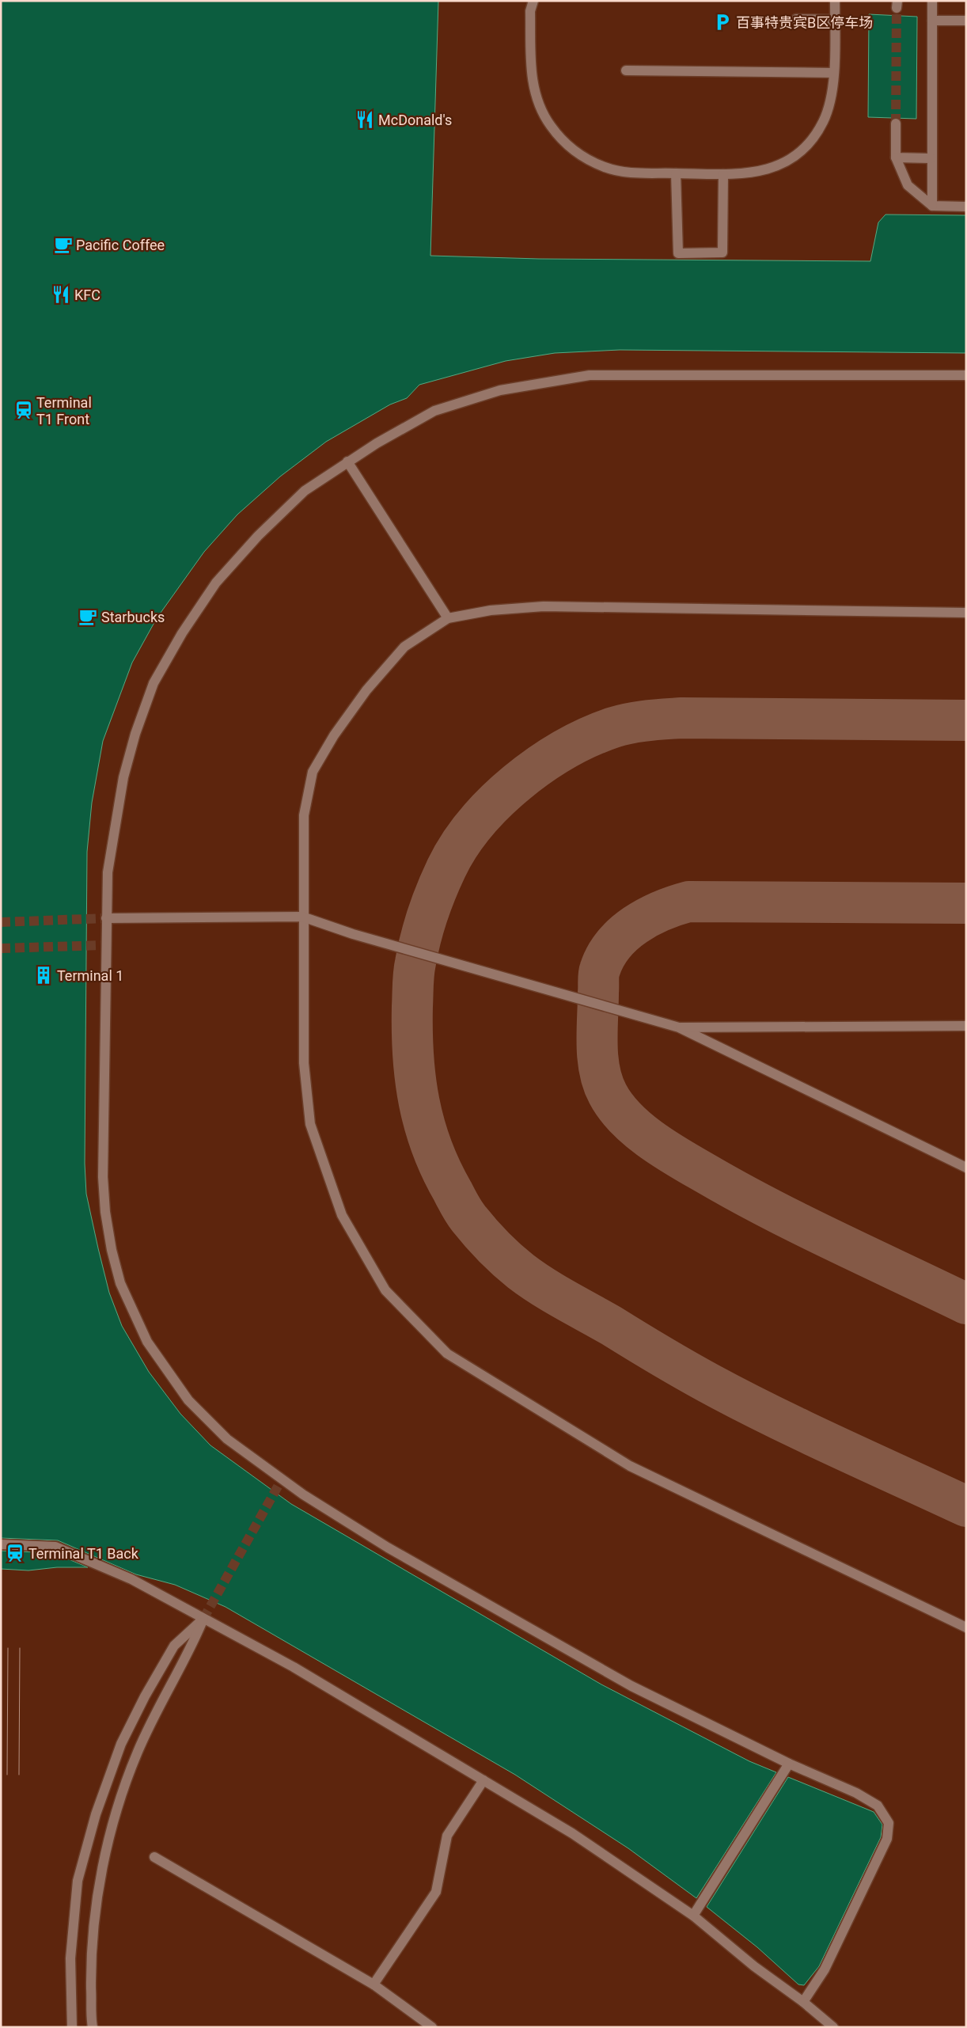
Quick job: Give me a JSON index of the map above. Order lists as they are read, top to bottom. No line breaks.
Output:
{"places":{"parking":["百事特贵宾B区停车场"],"restaurant":["McDonald's","KFC"],"cafe":["Pacific Coffee","Starbucks"],"station":["Terminal T1 Front","Terminal T1 Back"],"building":["Terminal 1"]}}
